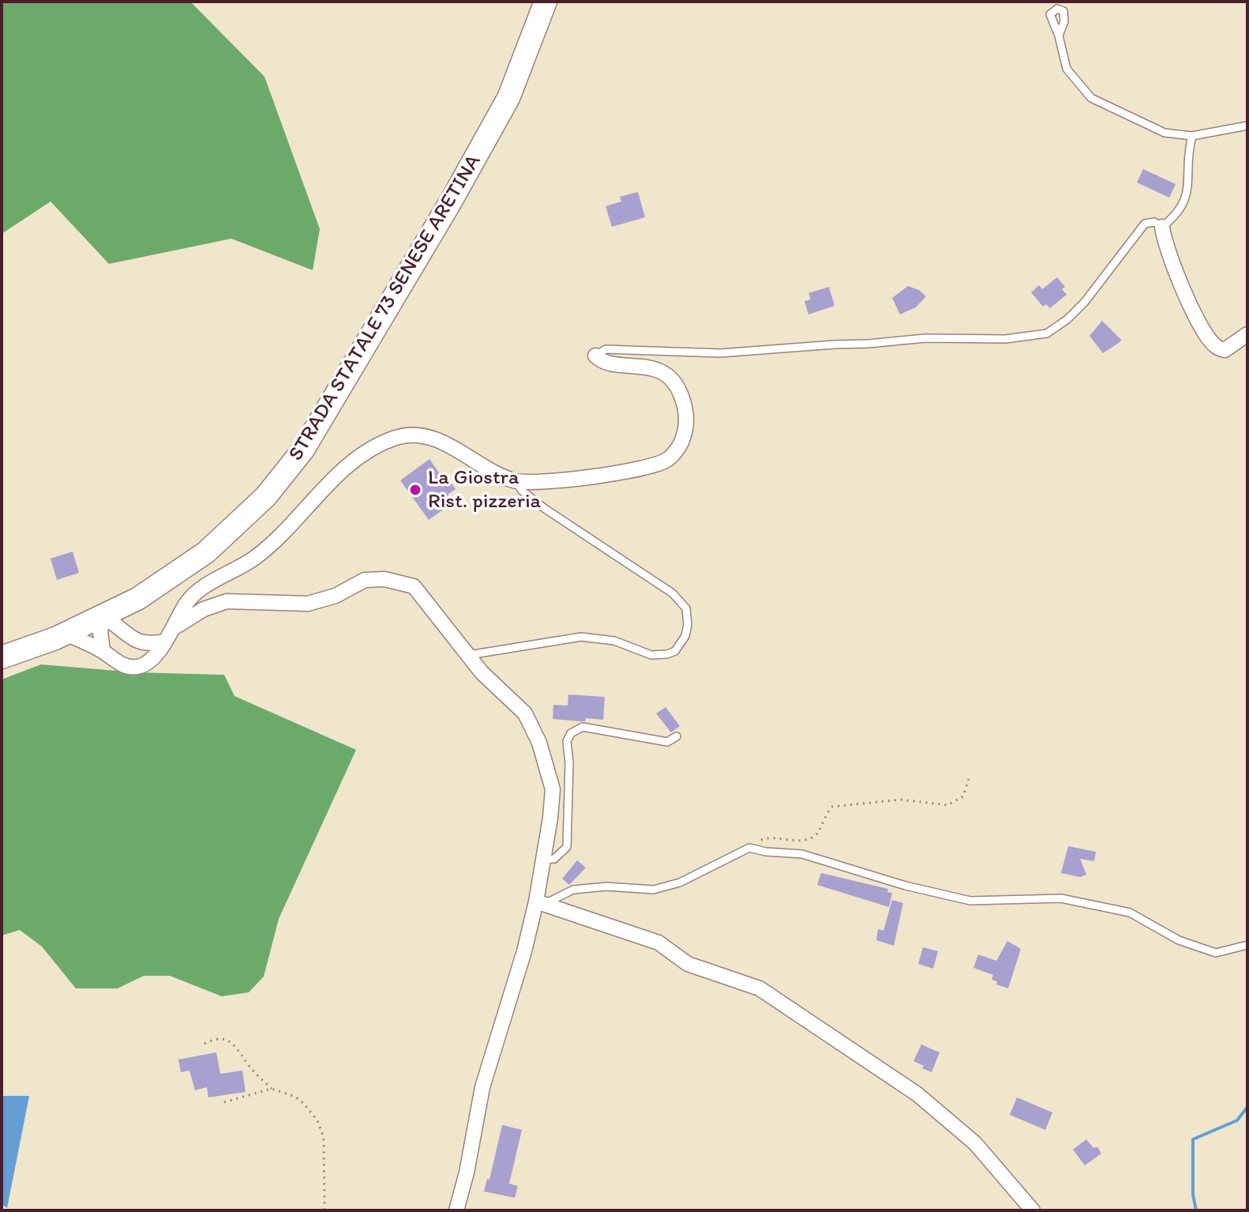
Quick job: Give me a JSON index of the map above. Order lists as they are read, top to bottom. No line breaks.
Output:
{"streets":{"main road":["STRADA STATALE 73 SENESE ARETINA"]},"places":["La Giostra Rist. pizzeria"]}
